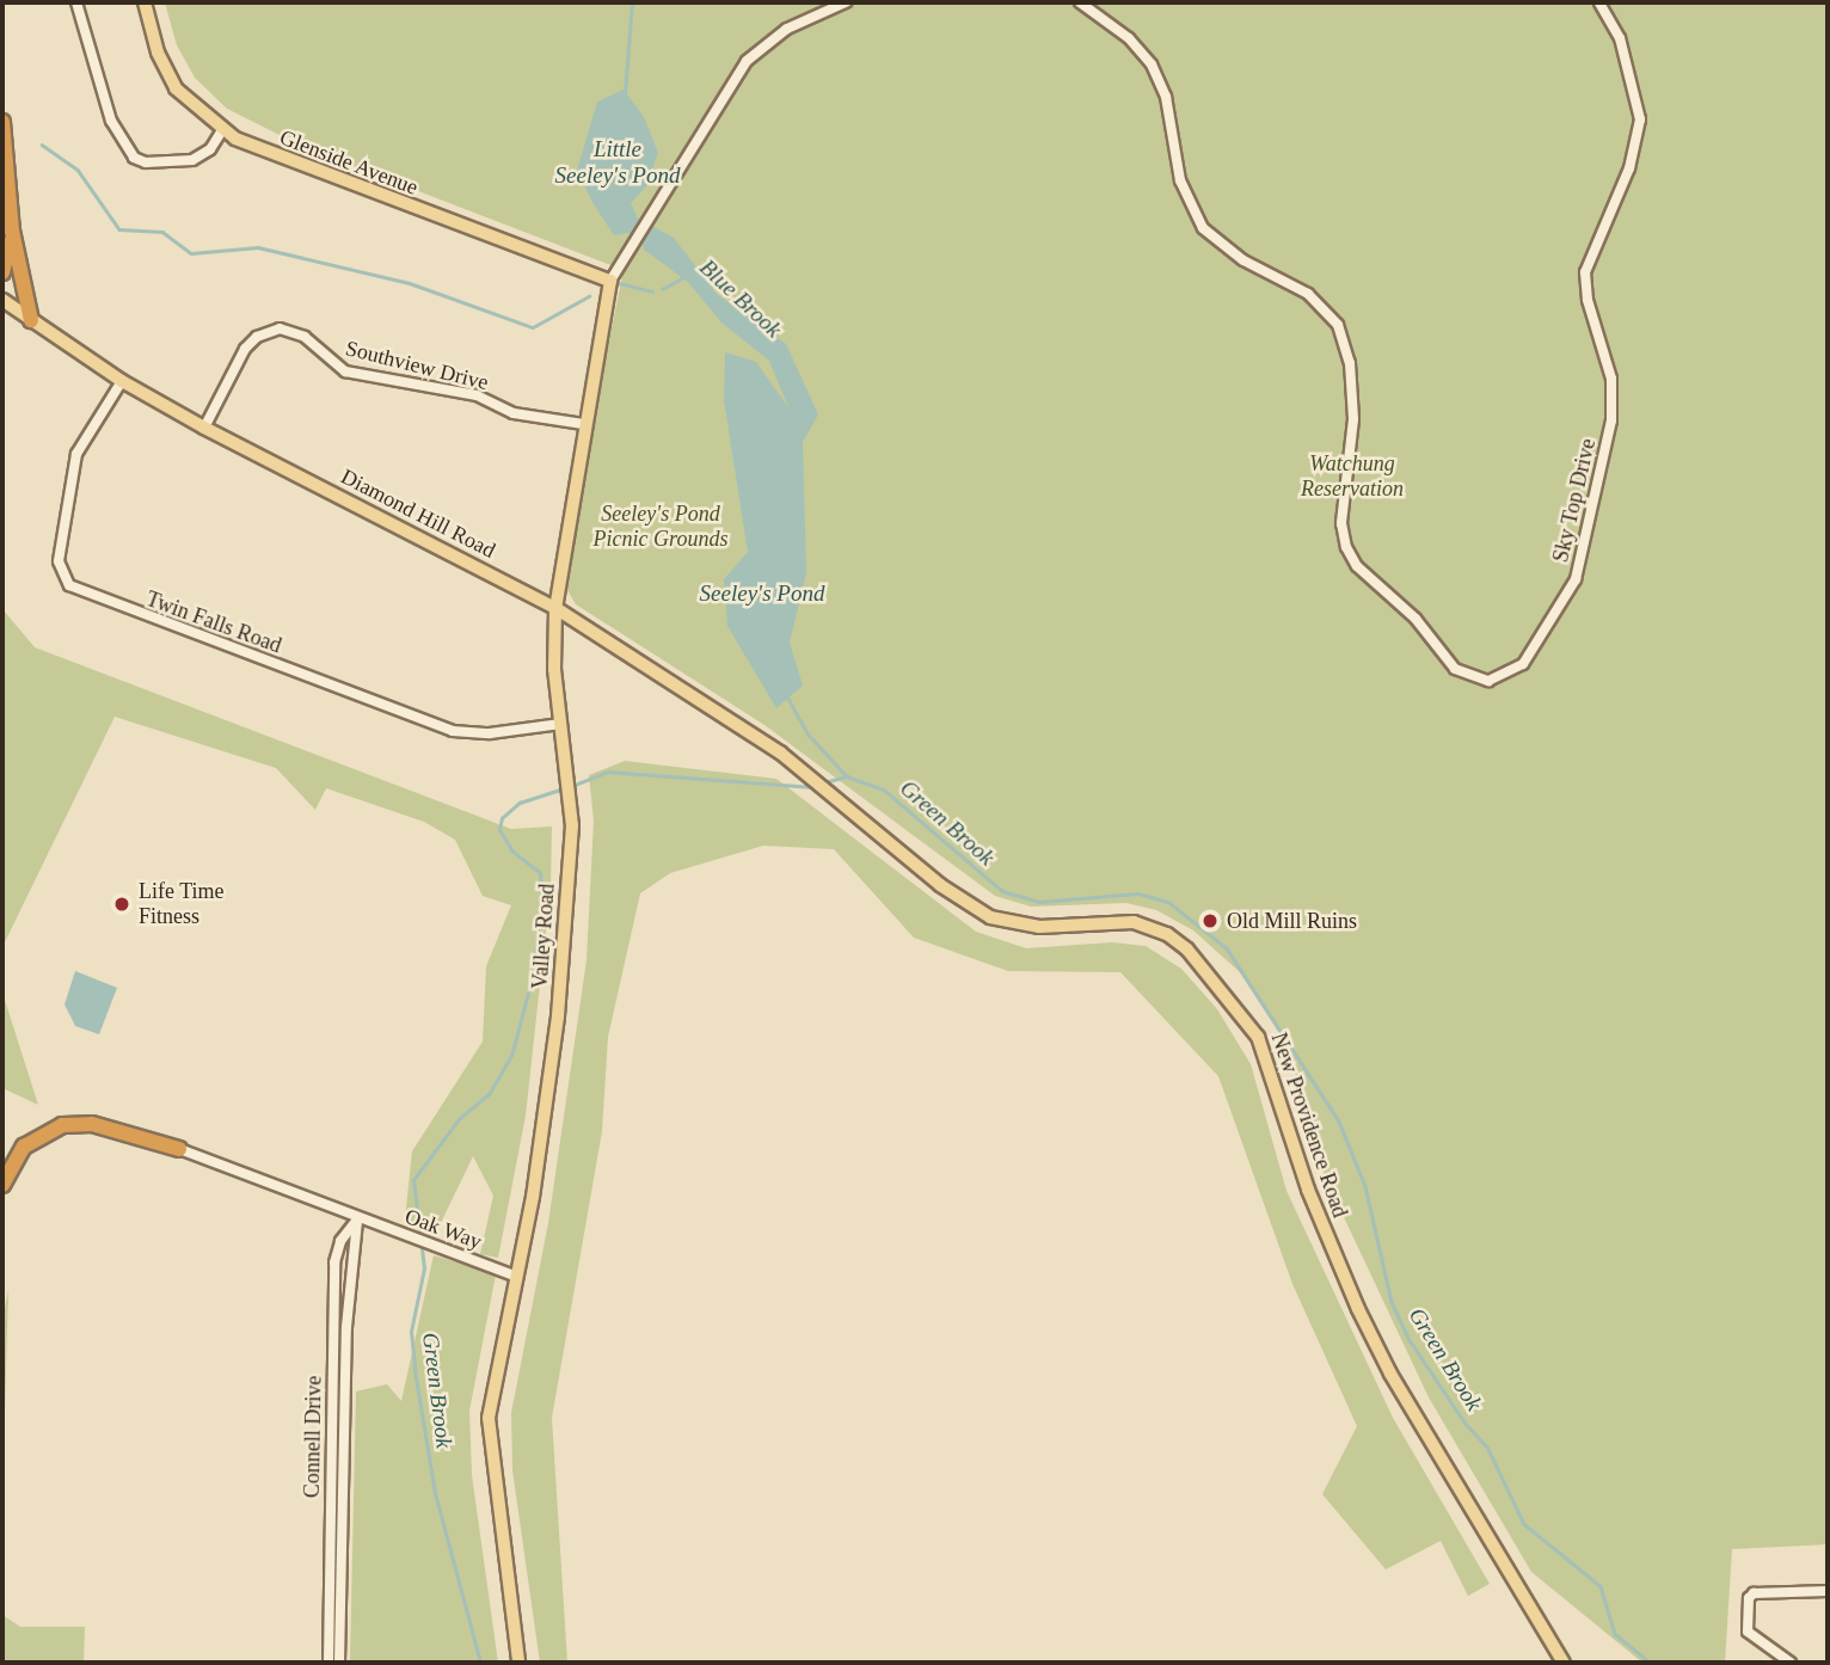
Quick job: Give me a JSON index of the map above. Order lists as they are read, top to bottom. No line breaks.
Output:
{"streets":{"main road":["Glenside Avenue","Diamond Hill Road","Valley Road","New Providence Road"],"street":["Southview Drive","Sky Top Drive","Twin Falls Road","Oak Way","Connell Drive"]},"crossings":[["Glenside Avenue","Valley Road"],["Southview Drive","Diamond Hill Road"],["Southview Drive","Valley Road"],["Diamond Hill Road","Twin Falls Road"],["Diamond Hill Road","Valley Road"],["Diamond Hill Road","New Providence Road"],["Twin Falls Road","Valley Road"],["Valley Road","Oak Way"],["Oak Way","Connell Drive"]],"water":["Little Seeley's Pond","Blue Brook","Seeley's Pond","Green Brook"],"parks":["Watchung Reservation","Seeley's Pond Picnic Grounds"],"places":["Life Time Fitness","Old Mill Ruins"]}
